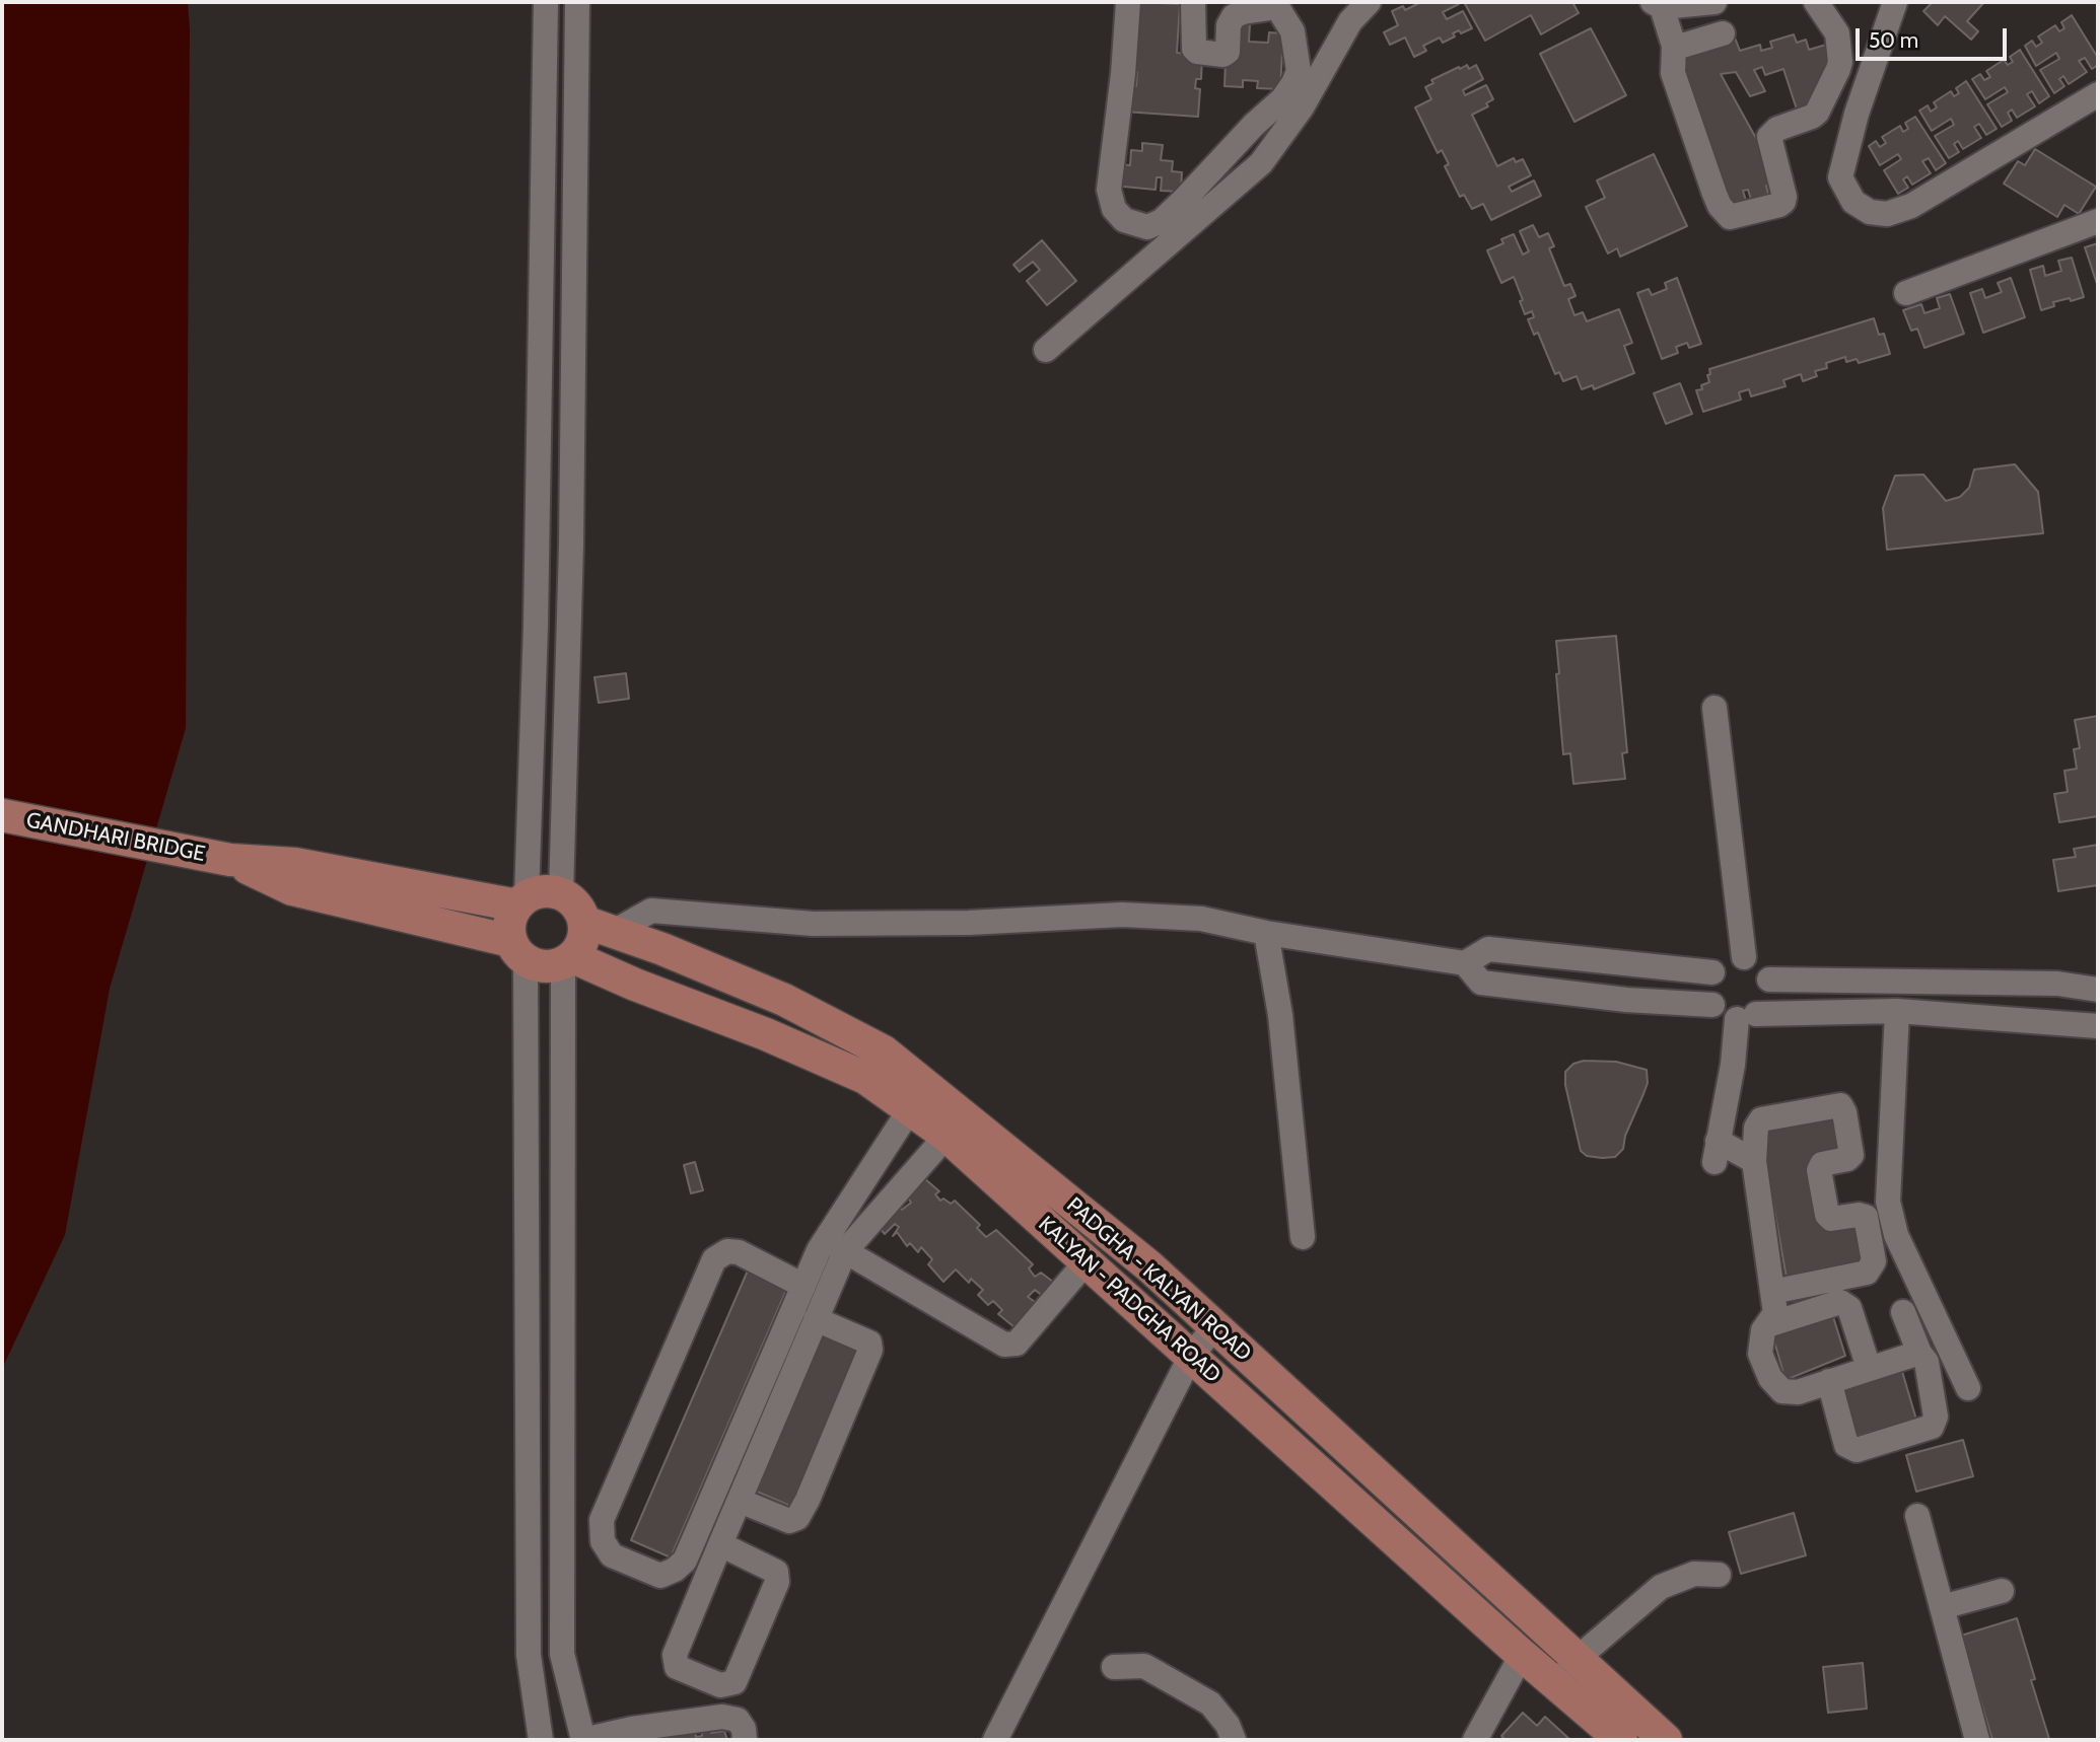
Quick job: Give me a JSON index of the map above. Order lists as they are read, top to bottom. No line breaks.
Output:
{"streets":{"main road":["GANDHARI BRIDGE","PADGHA - KALYAN ROAD","KALYAN - PADGHA ROAD"]},"crossings":[["PADGHA - KALYAN ROAD","KALYAN - PADGHA ROAD"]],"scale_bar":"50 m"}
